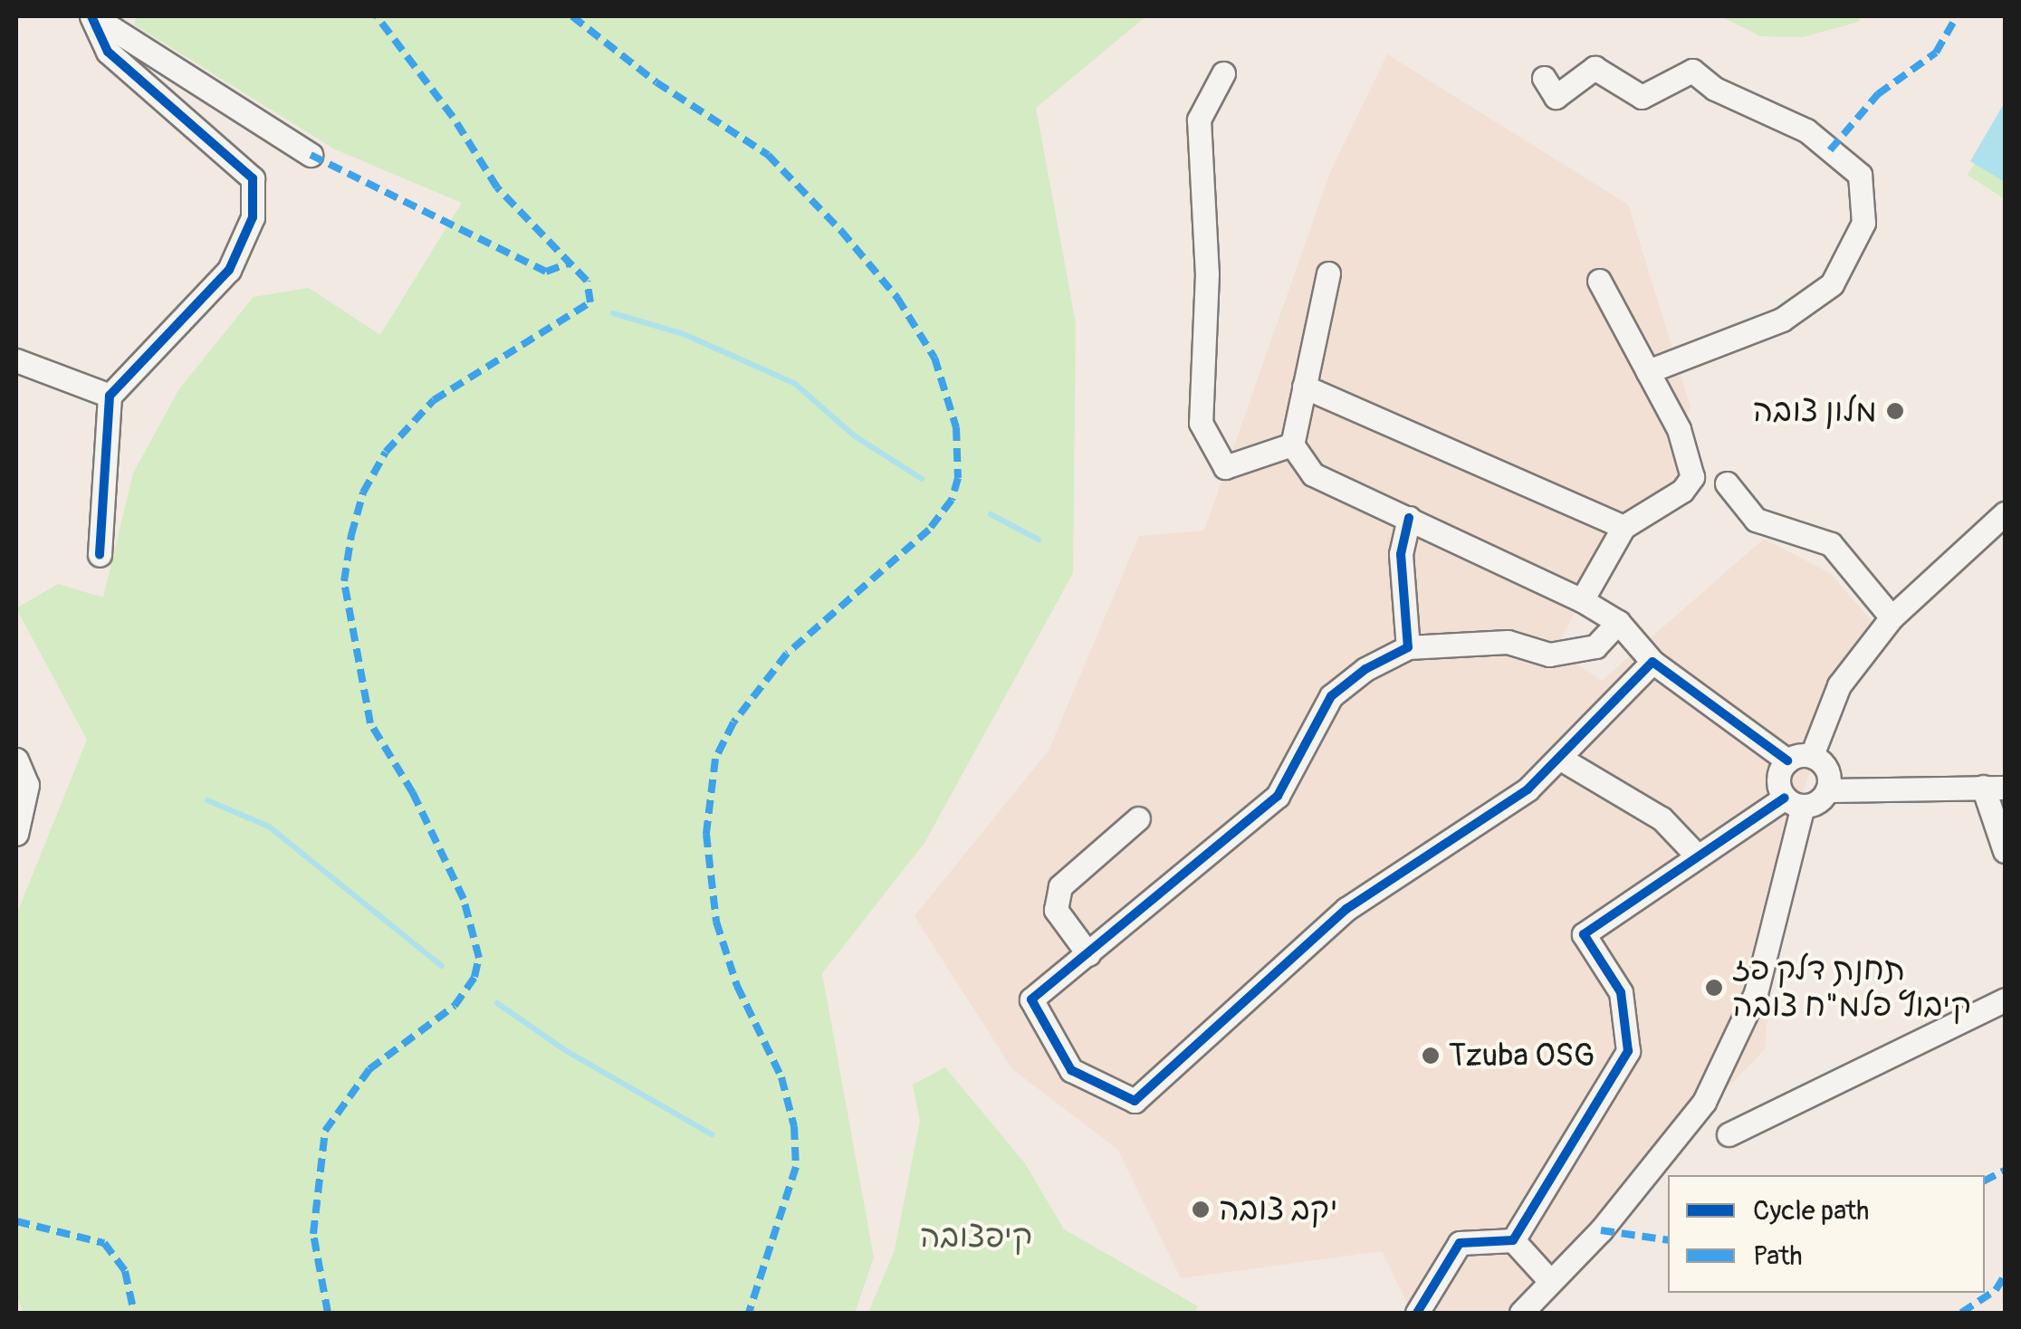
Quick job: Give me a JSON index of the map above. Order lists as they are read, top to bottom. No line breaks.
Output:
{"parks":["קיפצובה"],"places":["מלון צובה","תחנת דלק פז קיבוץ פלמ\"ח צובה","Tzuba OSG","יקב צובה"],"legend":["Cycle path","Path"]}
